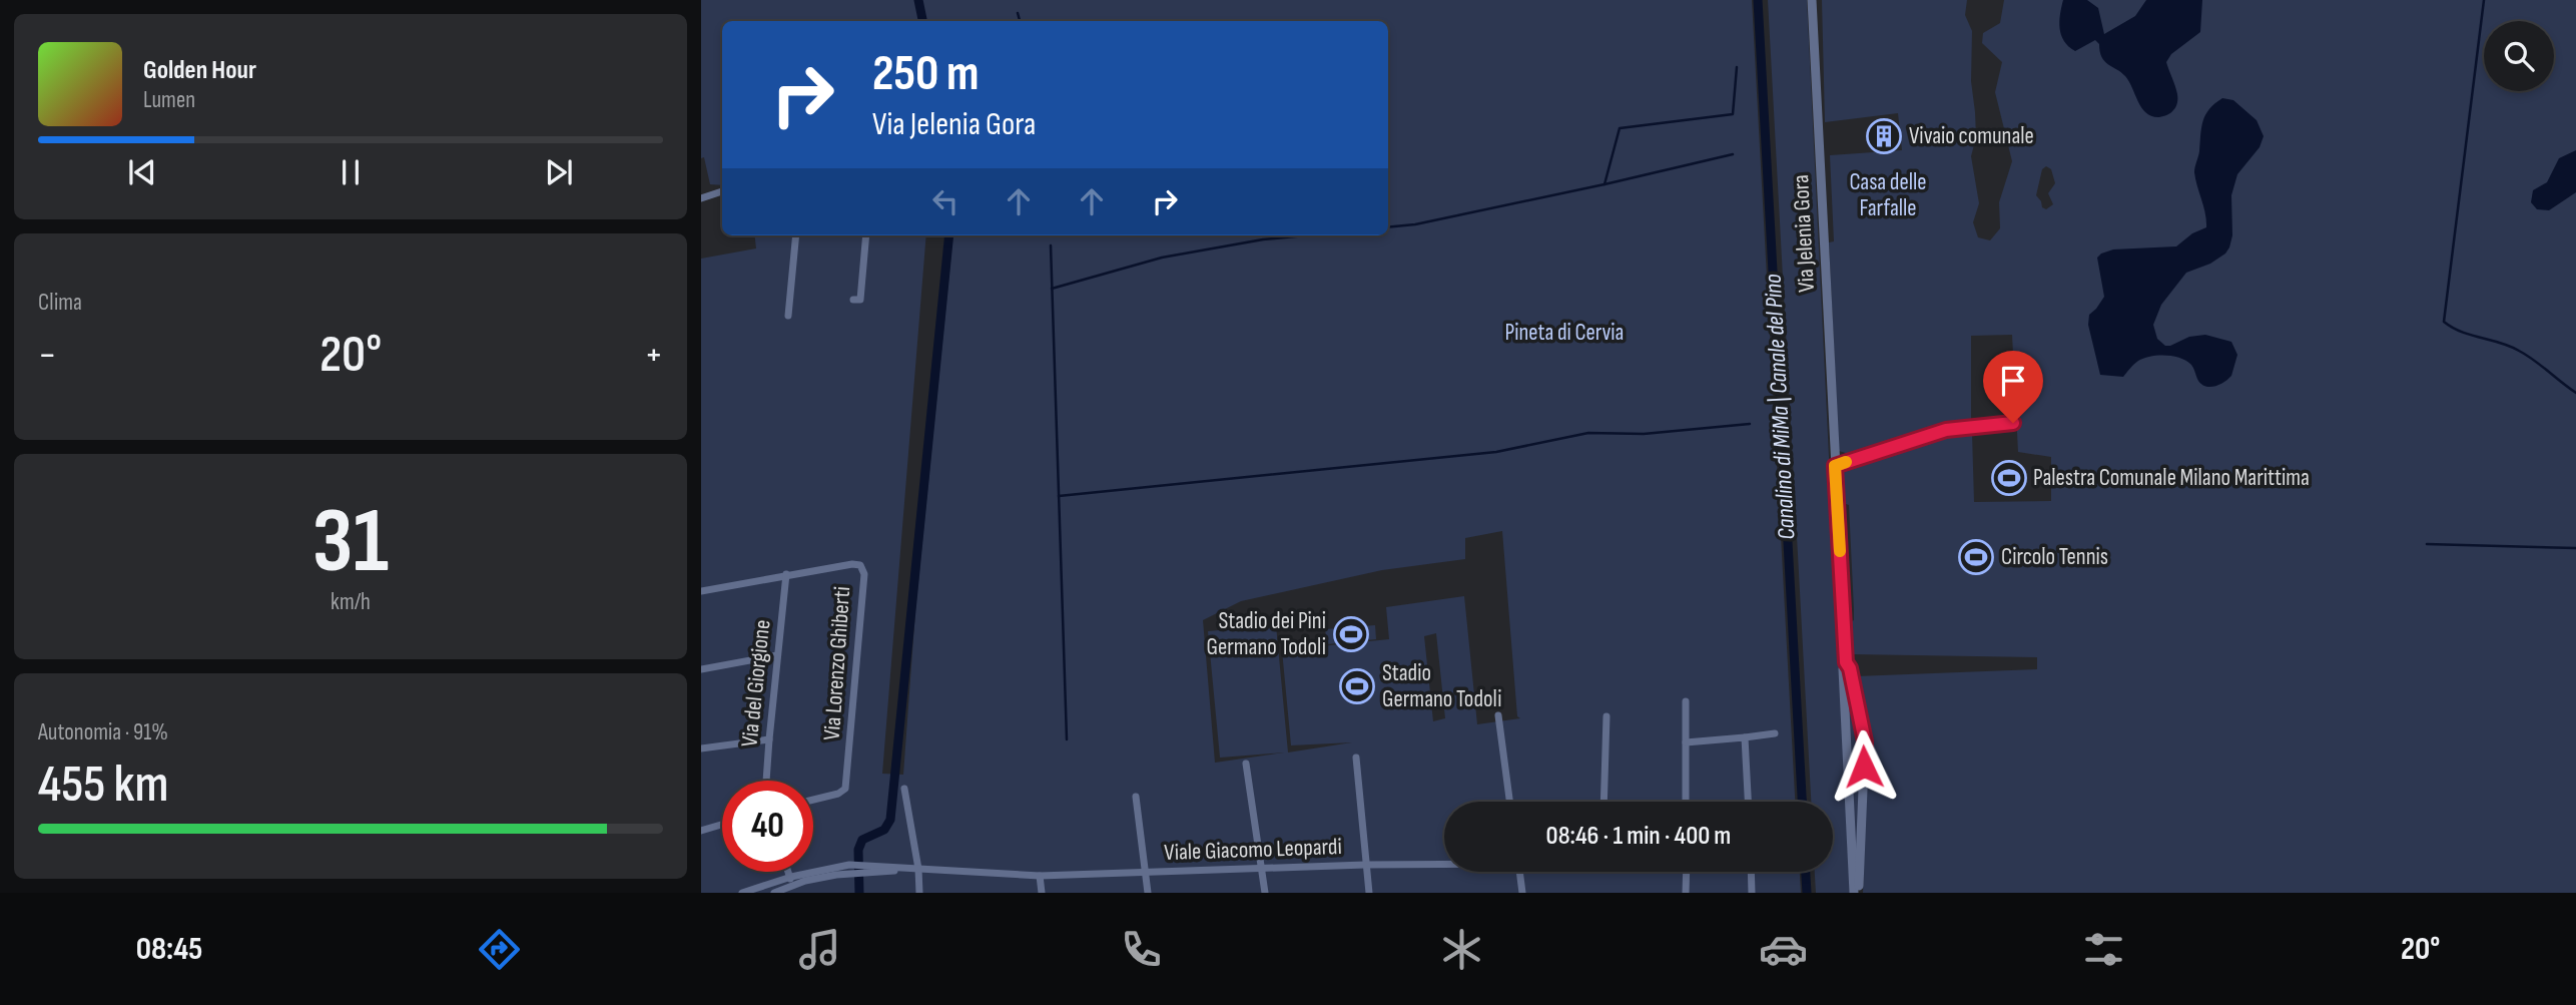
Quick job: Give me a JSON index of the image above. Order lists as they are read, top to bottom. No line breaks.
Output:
{"streets":{"street":["Via Jelenia Gora","Via Lorenzo Ghiberti","Via del Giorgione","Viale Giacomo Leopardi"]},"crossings":[["Via Lorenzo Ghiberti","Via del Giorgione"]],"water":["Canalino di MiMa | Canale del Pino"],"parks":["Casa delle Farfalle","Pineta di Cervia"],"places":{"building":["Vivaio comunale"],"sports":["Palestra Comunale Milano Marittima","Circolo Tennis","Stadio dei Pini Germano Todoli","Stadio Germano Todoli"]},"page":{"turn":["250 m","Via Jelenia Gora"],"song":["Golden Hour","Lumen"],"tile":["Clima",["31","km/h"],["Autonomia · 91%","455 km"]],"heat":["−","20°","+"],"limit":"40","trip":"08:46 · 1 min · 400 m","tabs":["08:45","20°"]}}
